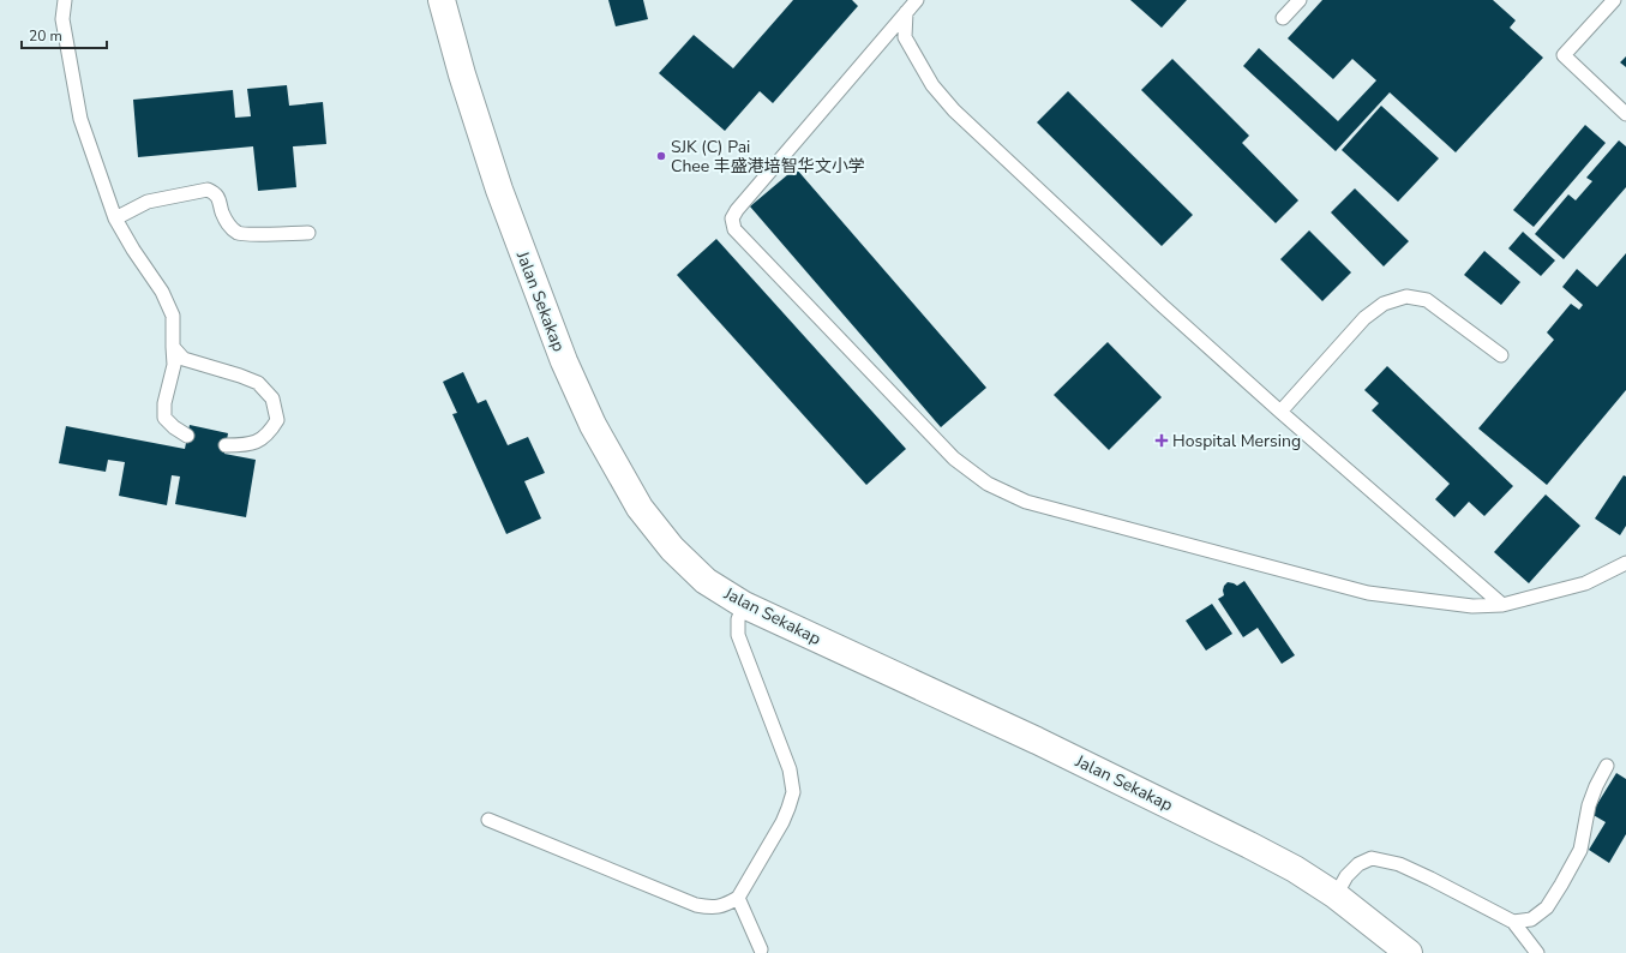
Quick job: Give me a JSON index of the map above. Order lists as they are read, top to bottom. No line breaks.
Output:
{"streets":{"street":["Jalan Sekakap"]},"places":{"other":["SJK (C) Pai Chee 丰盛港培智华文小学"],"health":["Hospital Mersing"]},"scale_bar":"20 m"}
